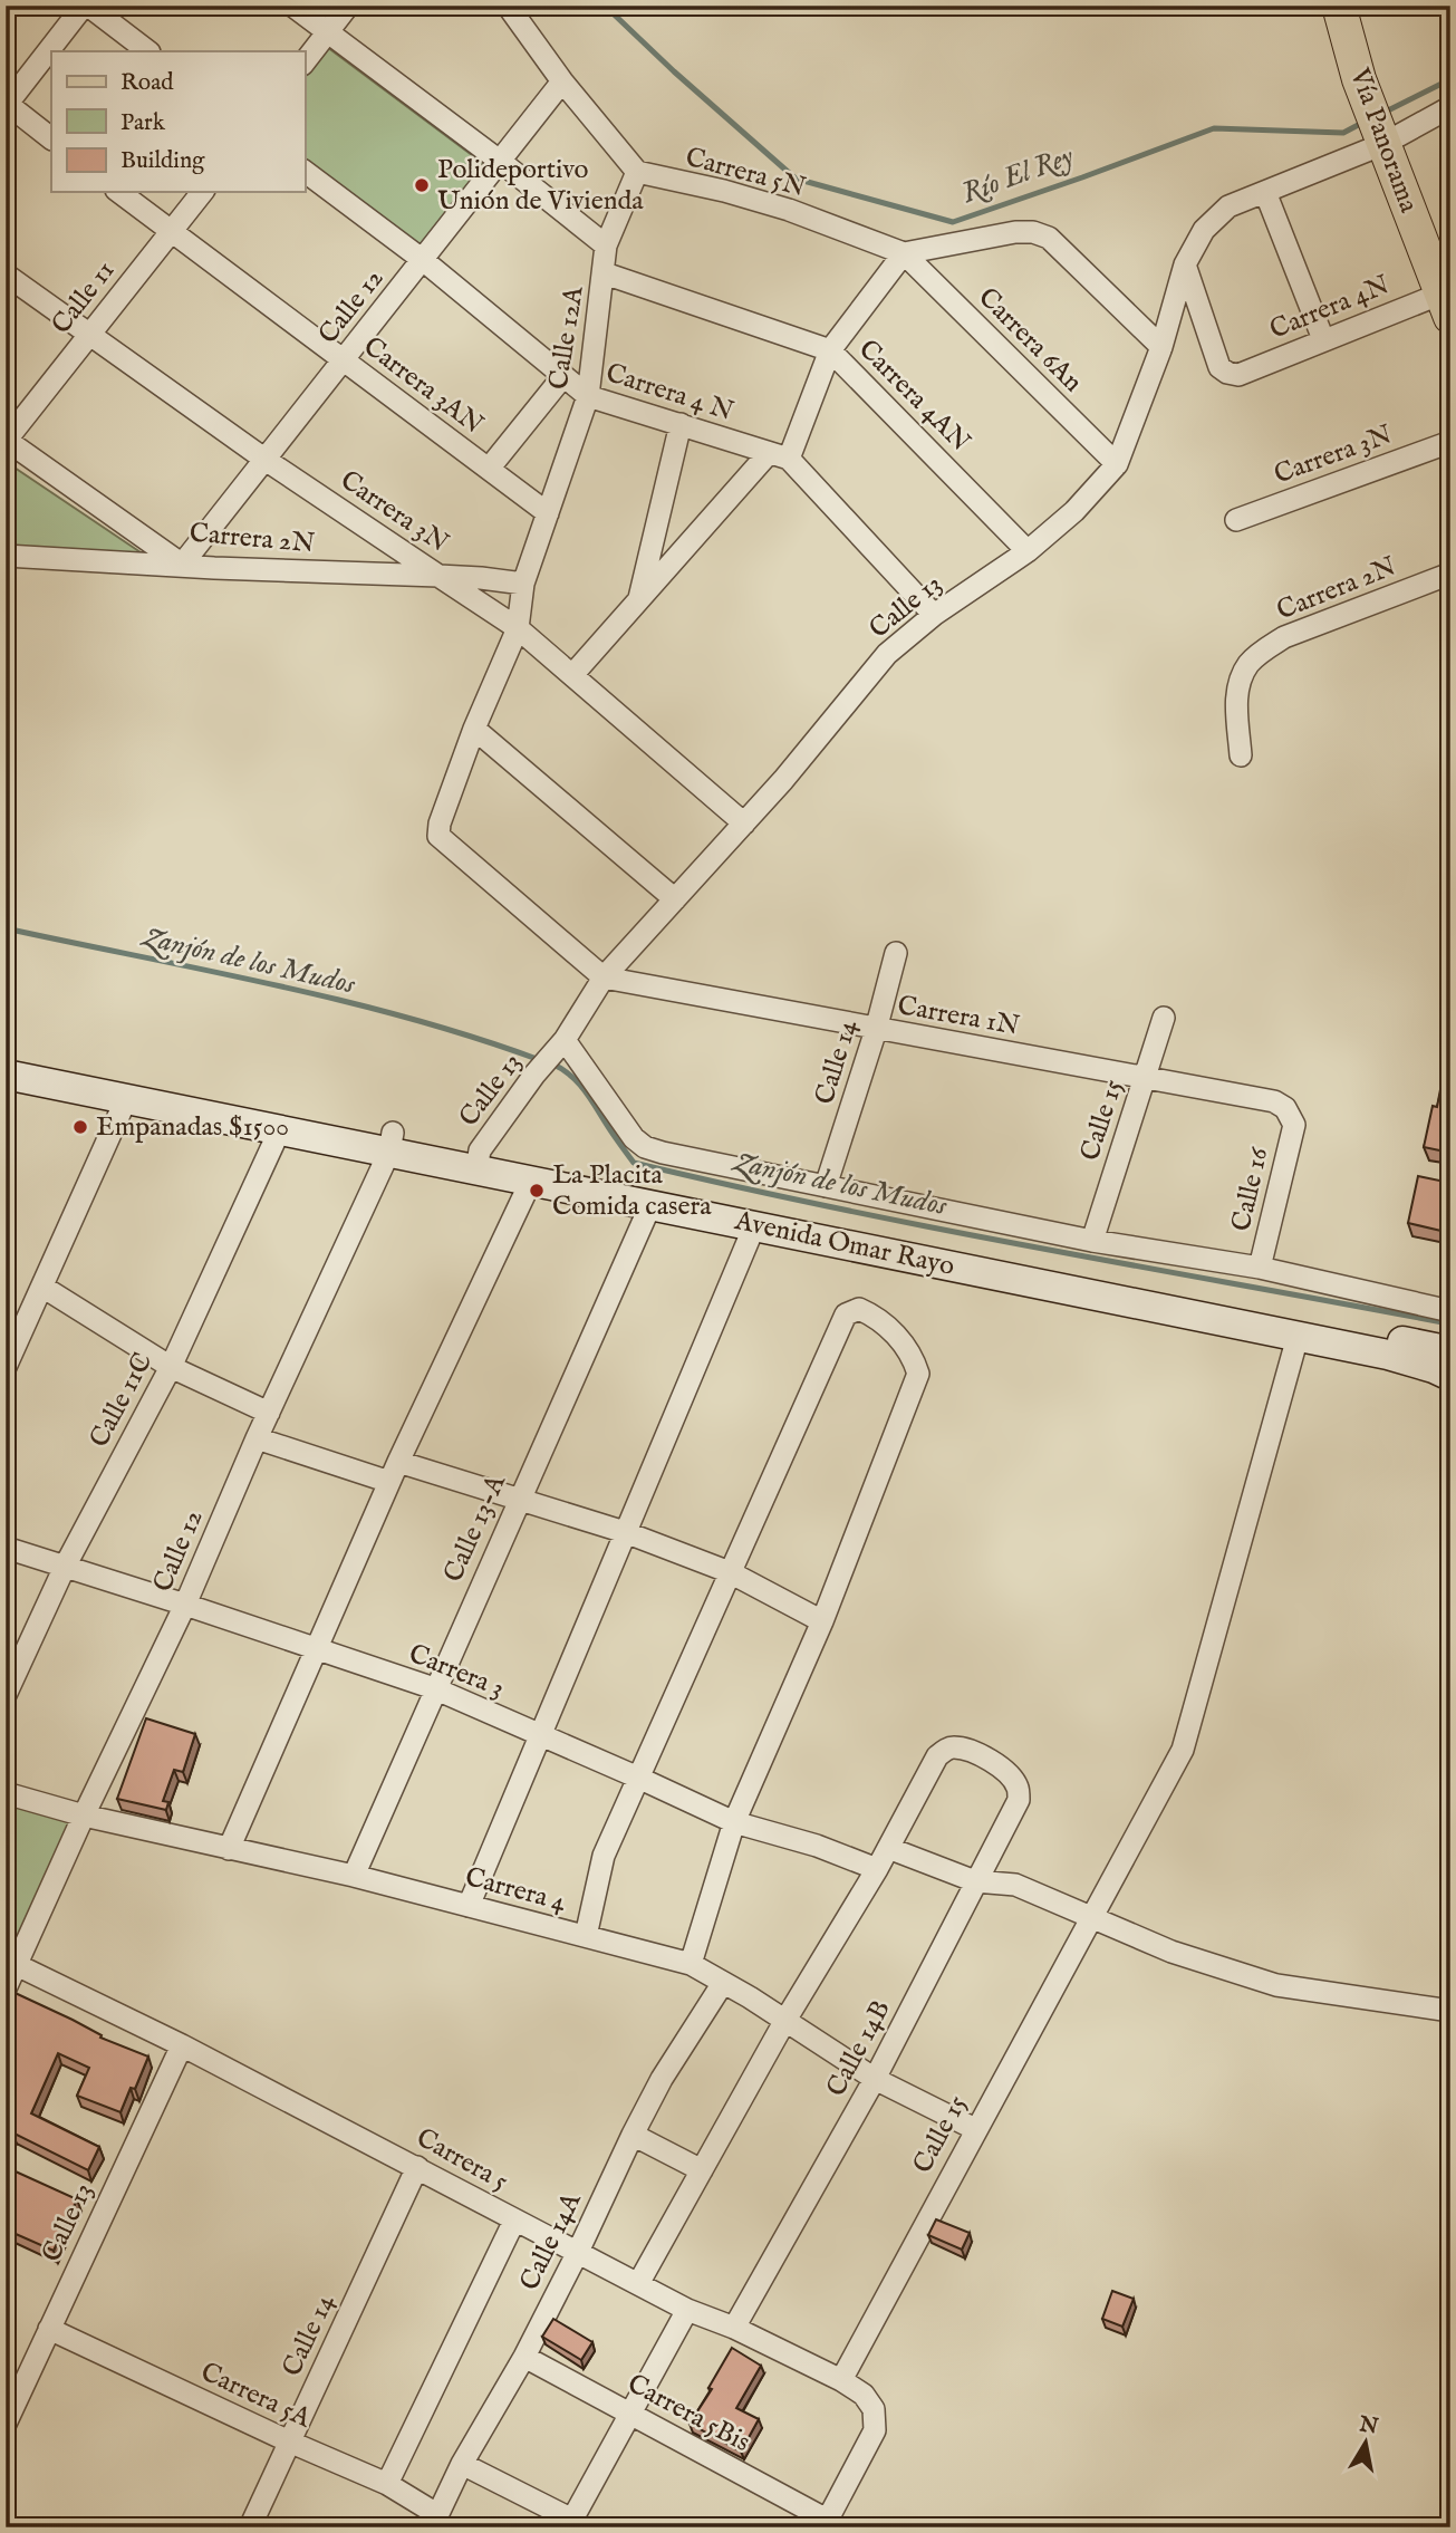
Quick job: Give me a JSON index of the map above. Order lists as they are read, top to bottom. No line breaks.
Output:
{"streets":{"main road":["Vía Panorama"],"street":["Carrera 5N","Calle 11","Calle 12","Carrera 4N","Calle 12A","Carrera 6An","Carrera 3AN","Carrera 4 N","Carrera 4AN","Carrera 3N","Carrera 2N","Calle 13","Carrera 1N","Calle 14","Calle 15","Calle 16","Avenida Omar Rayo","Calle 11C","Calle 13-A","Carrera 3","Carrera 4","Calle 14B","Carrera 5","Calle 14A","Carrera 5A","Carrera 5Bis"]},"crossings":[["Vía Panorama","Carrera 4N"],["Vía Panorama","Calle 13"],["Carrera 5N","Calle 12A"],["Carrera 5N","Carrera 6An"],["Calle 11","Carrera 3AN"],["Calle 11","Carrera 3N"],["Calle 11","Carrera 2N"],["Calle 12","Carrera 3AN"],["Calle 12","Carrera 4 N"],["Calle 12","Carrera 3N"],["Calle 12","Carrera 2N"],["Calle 12","Avenida Omar Rayo"],["Calle 12","Carrera 3"],["Calle 12","Carrera 4"],["Calle 12","Carrera 5"],["Carrera 4N","Calle 13"],["Calle 12A","Carrera 3AN"],["Calle 12A","Carrera 4 N"],["Calle 12A","Carrera 4AN"],["Calle 12A","Carrera 3N"],["Carrera 6An","Calle 13"],["Carrera 4 N","Calle 13"],["Carrera 4AN","Calle 13"],["Carrera 3N","Carrera 2N"],["Calle 13","Carrera 1N"],["Calle 13","Avenida Omar Rayo"],["Calle 13","Carrera 5"],["Calle 13","Carrera 5A"],["Carrera 1N","Calle 14"],["Carrera 1N","Calle 15"],["Carrera 1N","Calle 16"],["Calle 14","Carrera 5"],["Calle 14","Carrera 5A"],["Calle 15","Avenida Omar Rayo"],["Calle 15","Carrera 4"],["Calle 15","Carrera 5"],["Avenida Omar Rayo","Calle 11C"],["Avenida Omar Rayo","Calle 13-A"],["Calle 11C","Carrera 3"],["Calle 13-A","Carrera 3"],["Calle 13-A","Carrera 4"],["Carrera 4","Calle 14B"],["Carrera 4","Calle 14A"],["Calle 14B","Carrera 5"],["Carrera 5","Calle 14A"],["Carrera 5","Carrera 5Bis"],["Calle 14A","Carrera 5A"],["Calle 14A","Carrera 5Bis"]],"water":["Río El Rey","Zanjón de los Mudos"],"places":["Polideportivo Unión de Vivienda","Empanadas $1500","La Placita Comida casera"],"legend":["Road","Park","Building"],"north":"top"}
